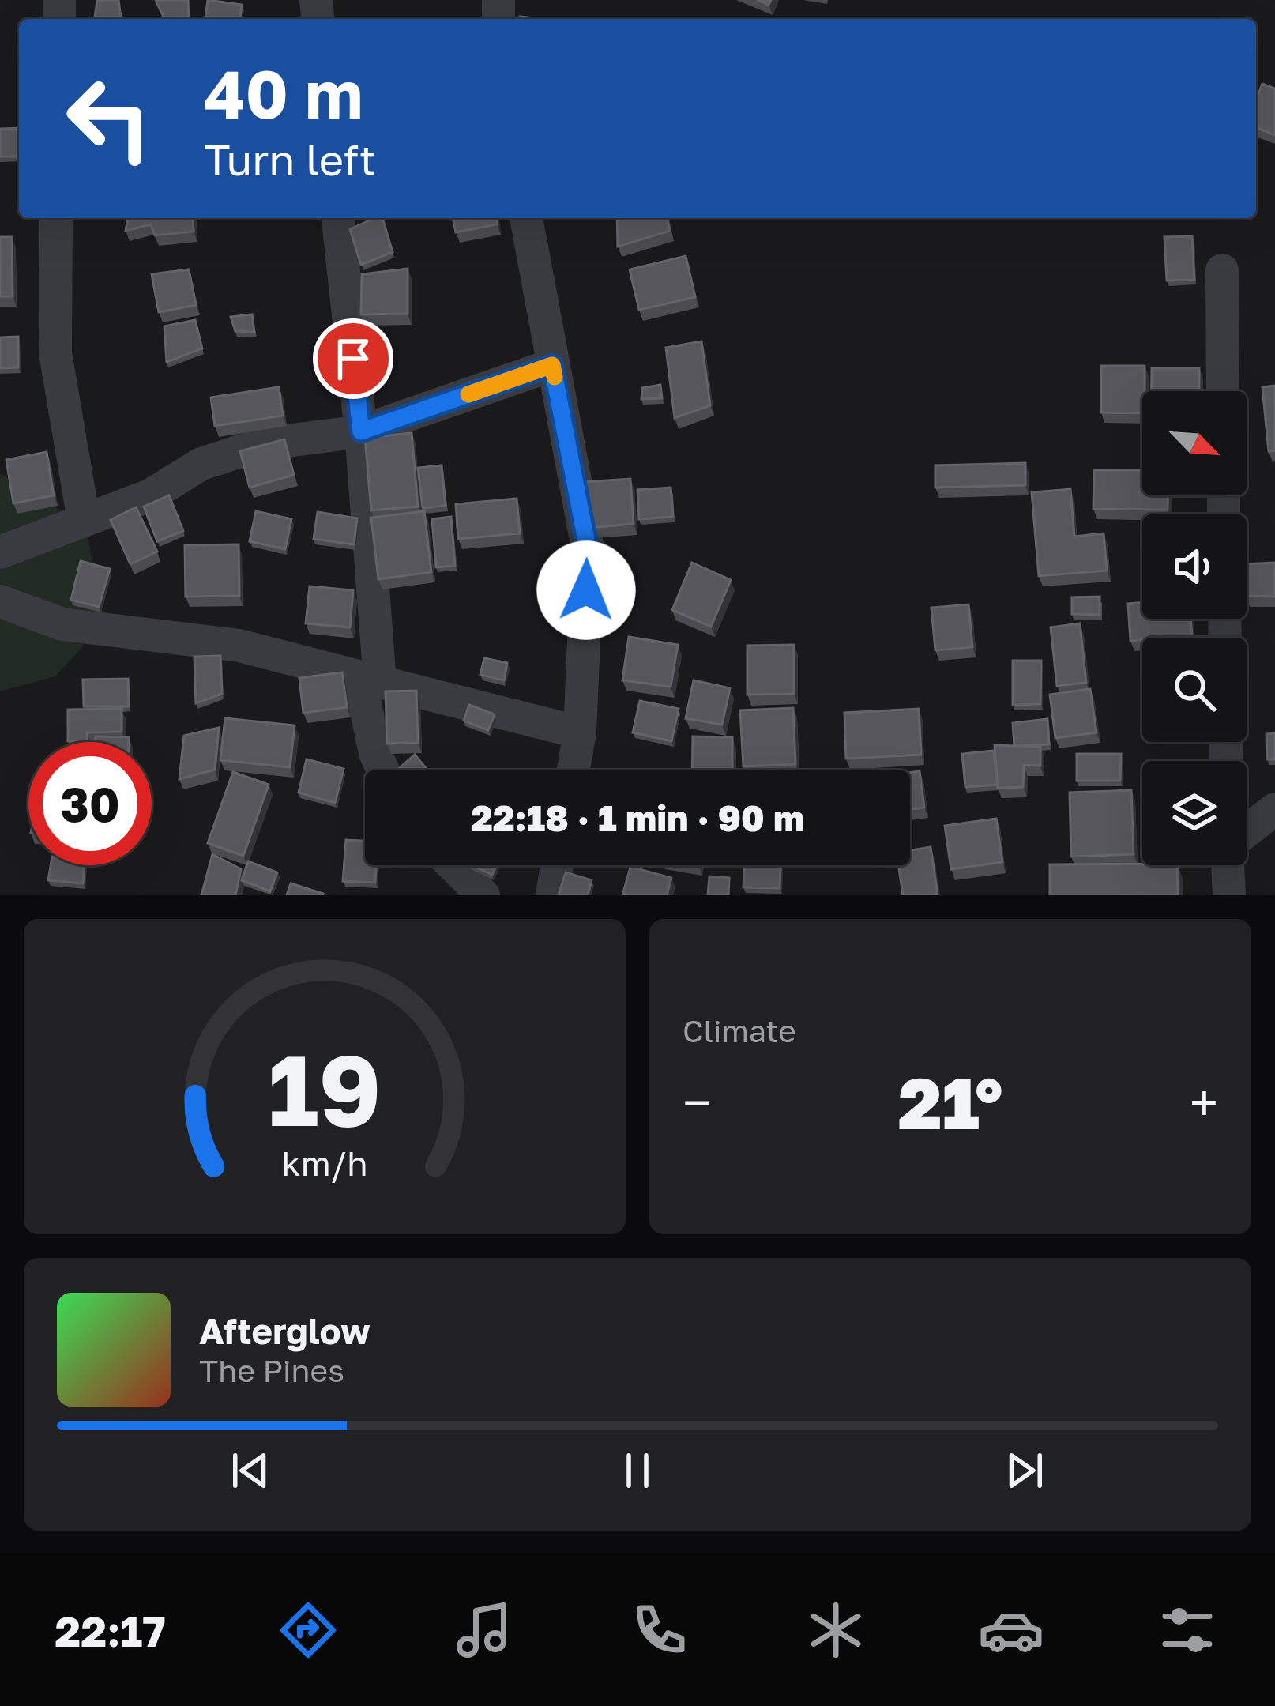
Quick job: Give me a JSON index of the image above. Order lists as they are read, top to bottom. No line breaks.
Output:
{"north":"bottom right","page":{"turn":["40 m","Turn left"],"limit":"30","trip":"22:18 · 1 min · 90 m","tile":"Climate","heat":["−","21°","+"],"song":["Afterglow","The Pines"],"tabs":"22:17","gauge":["19","km/h"]}}
